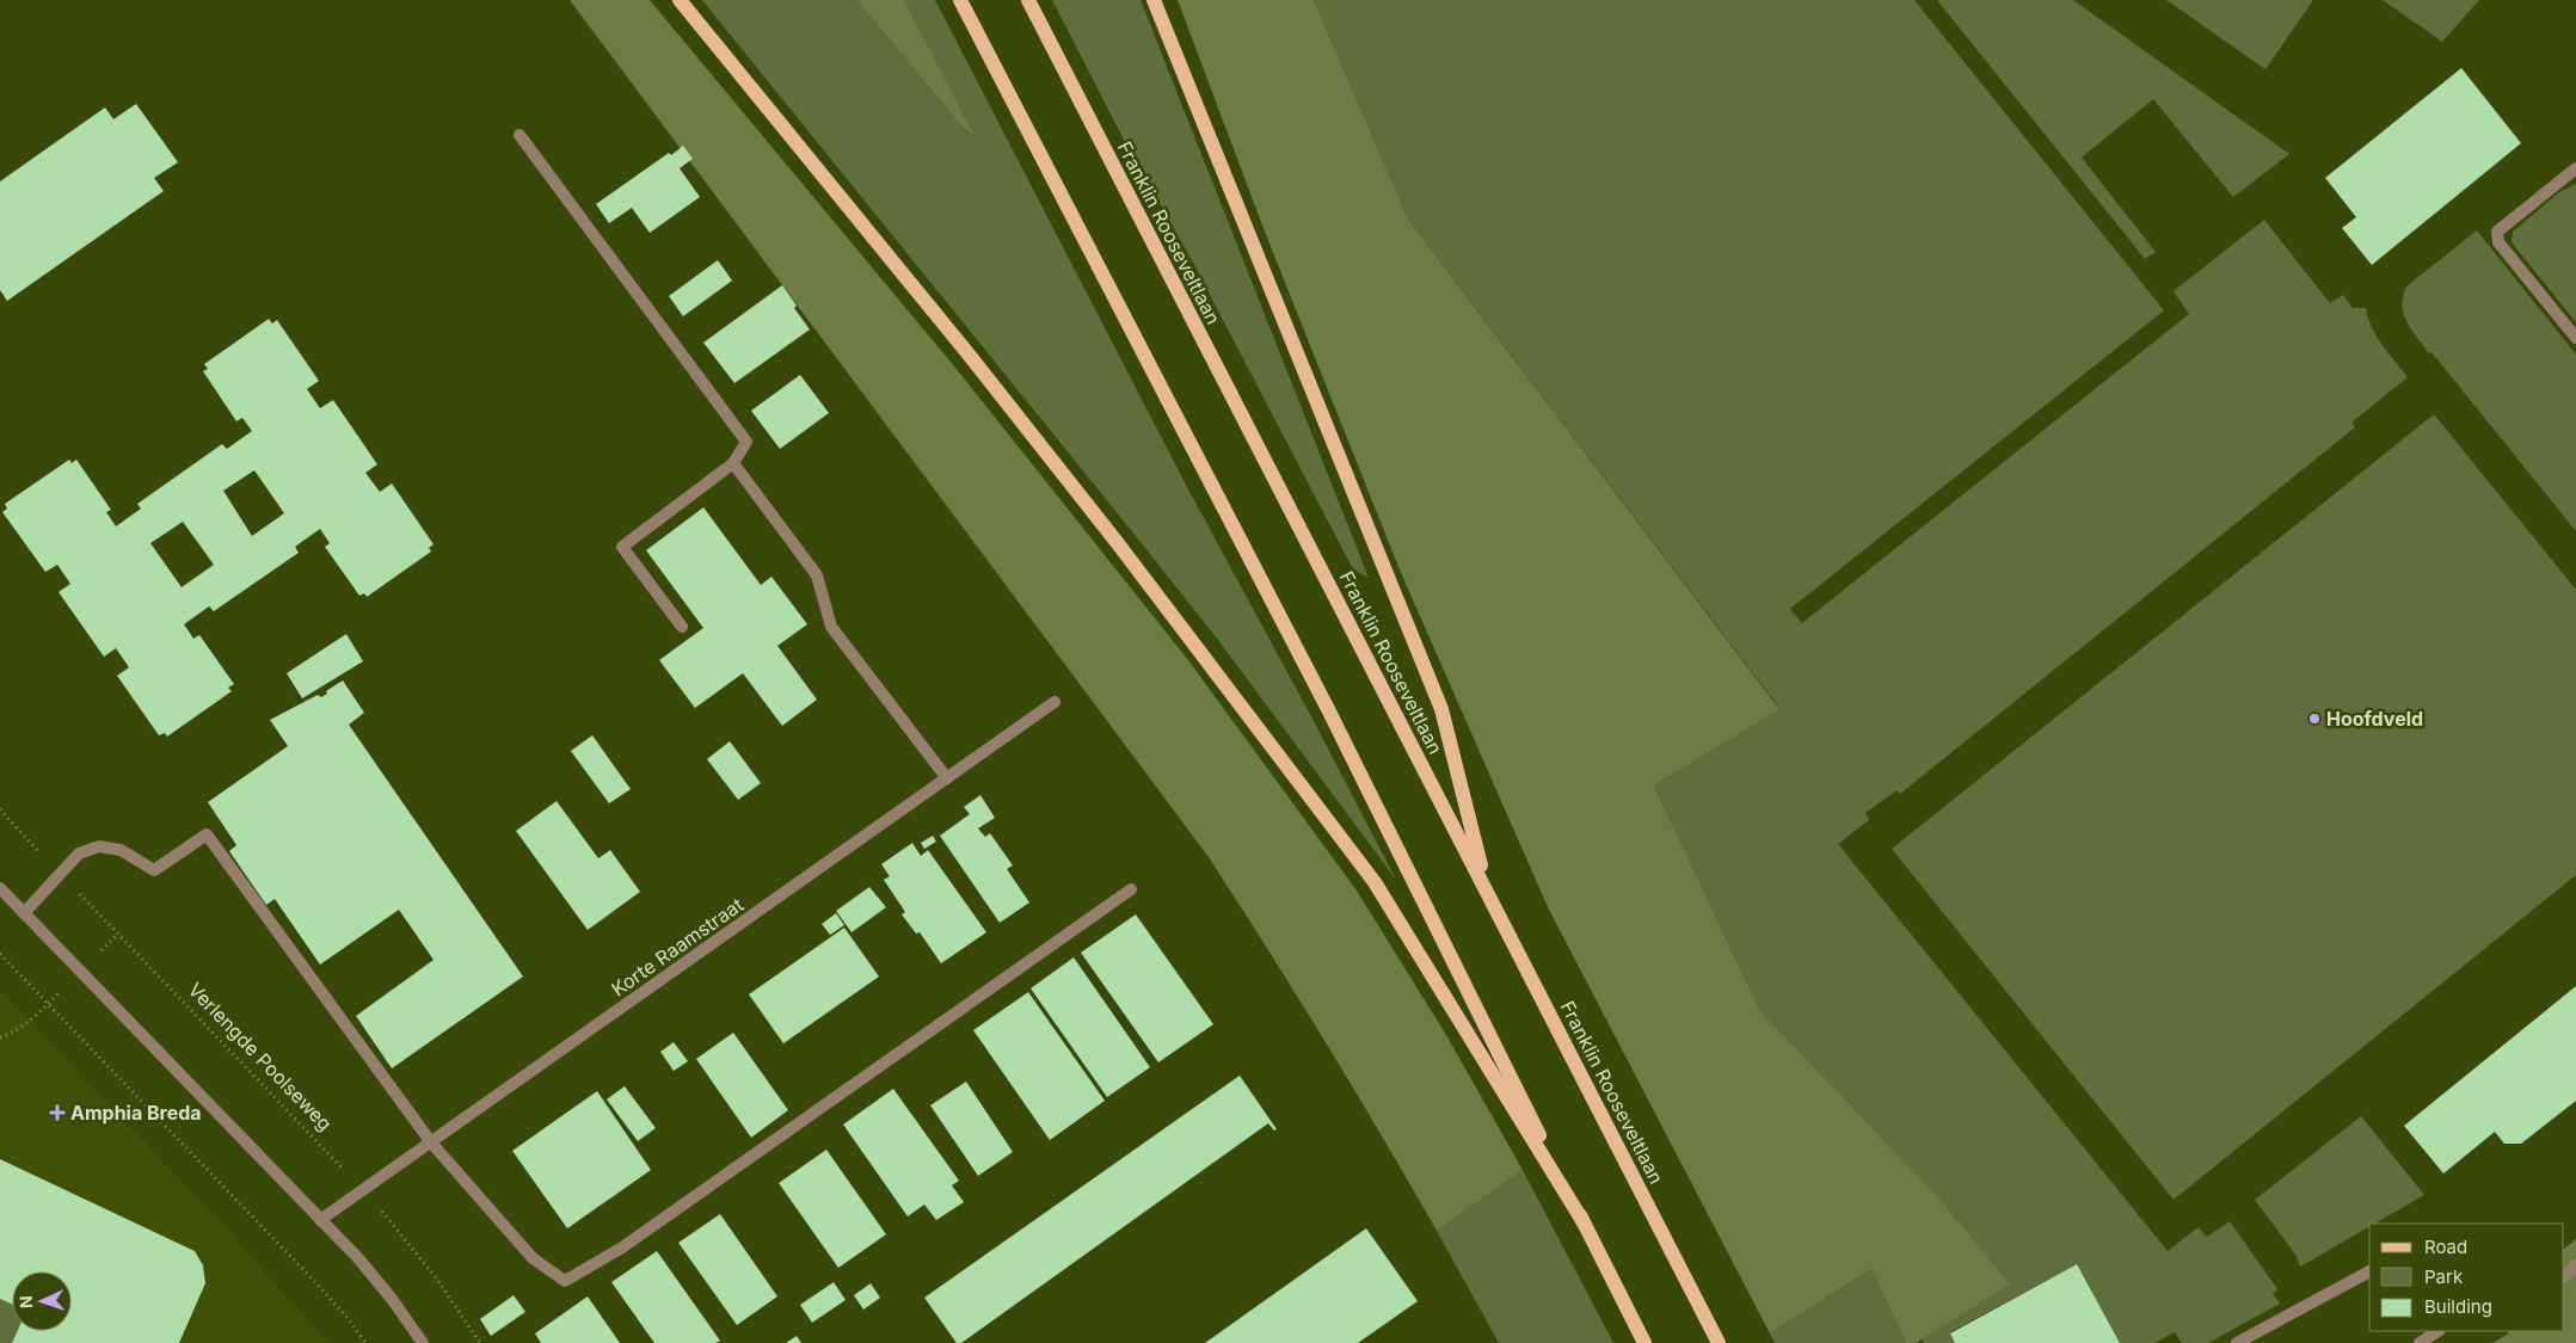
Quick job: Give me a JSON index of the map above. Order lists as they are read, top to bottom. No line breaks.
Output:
{"streets":{"main road":["Franklin Rooseveltlaan"],"street":["Korte Raamstraat"],"path":["Verlengde Poolseweg"]},"crossings":[["Korte Raamstraat","Verlengde Poolseweg"]],"places":{"other":["Hoofdveld"],"health":["Amphia Breda"]},"legend":["Road","Park","Building"],"north":"left"}
